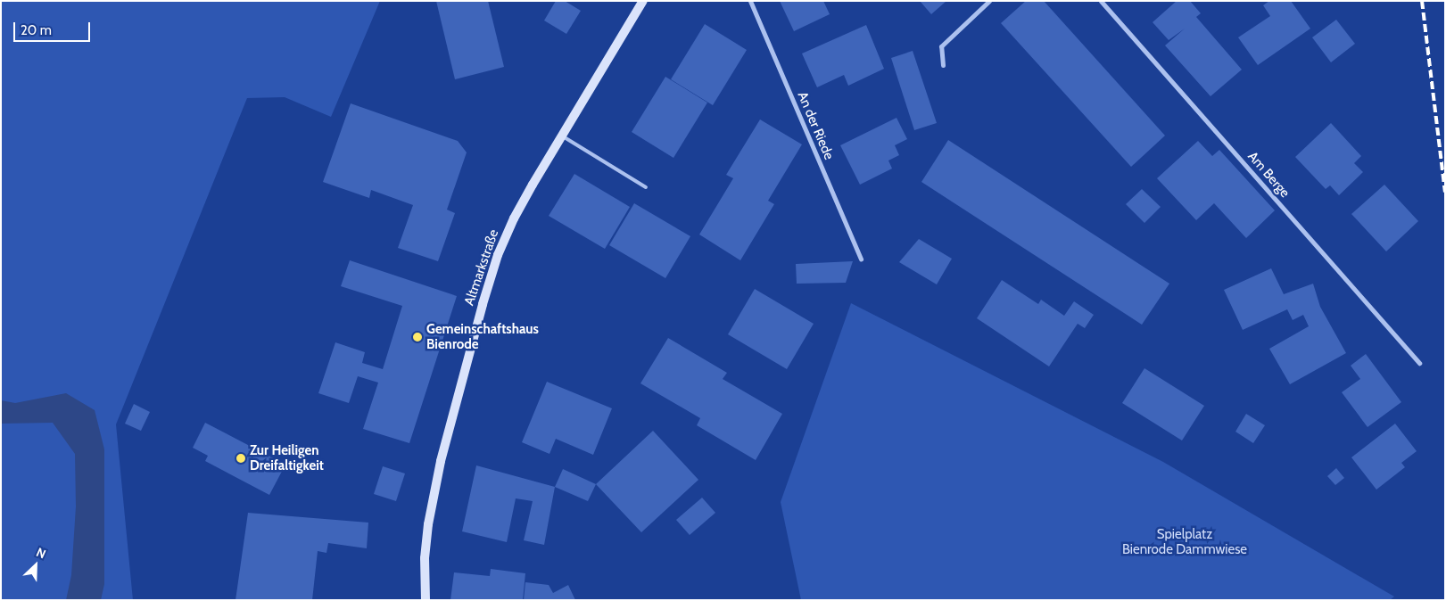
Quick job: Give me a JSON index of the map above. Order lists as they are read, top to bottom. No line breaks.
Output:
{"streets":{"main road":["Altmarkstraße"],"street":["An der Riede","Am Berge"]},"parks":["Spielplatz Bienrode Dammwiese"],"places":["Gemeinschaftshaus Bienrode","Zur Heiligen Dreifaltigkeit"],"scale_bar":"20 m","north":"top right"}
